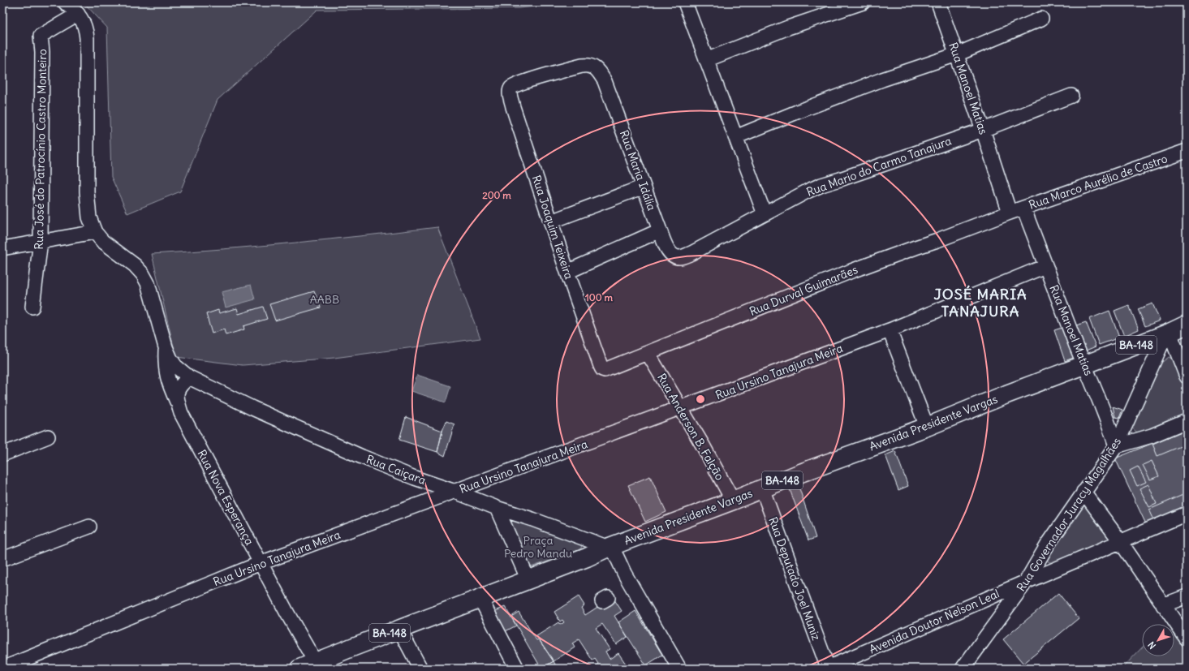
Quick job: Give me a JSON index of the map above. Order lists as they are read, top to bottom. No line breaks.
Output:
{"streets":{"main road":["BA-148","Avenida Presidente Vargas"],"street":["Rua Manoel Matias","Rua José do Patrocínio Castro Monteiro","Rua Mario do Carmo Tanajura","Rua Maria Idália","Rua Marco Aurélio de Castro","Rua Joaquim Teixeira","Rua Durval Guimarães","Rua Ursino Tanajura Meira","Rua Anderson B. Falção","Rua Caiçara","Rua Nova Esperança","Rua Governador Juracy Magalhães","Rua Deputado Joel Muniz","Avenida Doutor Nelson Leal"]},"crossings":[["Rua Manoel Matias","Rua Mario do Carmo Tanajura"],["Rua Manoel Matias","Rua Marco Aurélio de Castro"],["Rua Manoel Matias","Rua Durval Guimarães"],["Rua Manoel Matias","Rua Ursino Tanajura Meira"],["Rua Manoel Matias","Avenida Presidente Vargas"],["Rua Manoel Matias","Rua Governador Juracy Magalhães"],["Rua Mario do Carmo Tanajura","Rua Maria Idália"],["Rua Maria Idália","Rua Joaquim Teixeira"],["Rua Marco Aurélio de Castro","Rua Durval Guimarães"],["Rua Joaquim Teixeira","Rua Durval Guimarães"],["Rua Durval Guimarães","Rua Anderson B. Falção"],["Rua Ursino Tanajura Meira","Rua Anderson B. Falção"],["Rua Ursino Tanajura Meira","Rua Caiçara"],["Rua Ursino Tanajura Meira","Rua Nova Esperança"],["Avenida Presidente Vargas","Rua Anderson B. Falção"],["Avenida Presidente Vargas","Rua Caiçara"],["Avenida Presidente Vargas","Rua Nova Esperança"],["Avenida Presidente Vargas","Rua Governador Juracy Magalhães"],["Avenida Presidente Vargas","Rua Deputado Joel Muniz"],["Rua Caiçara","Rua Nova Esperança"],["Rua Governador Juracy Magalhães","Avenida Doutor Nelson Leal"],["Rua Deputado Joel Muniz","Avenida Doutor Nelson Leal"]],"districts":["JOSÉ MARIA TANAJURA"],"parks":["AABB","Praça Pedro Mandu"],"north":"bottom left","rings":["200 m","100 m"]}
